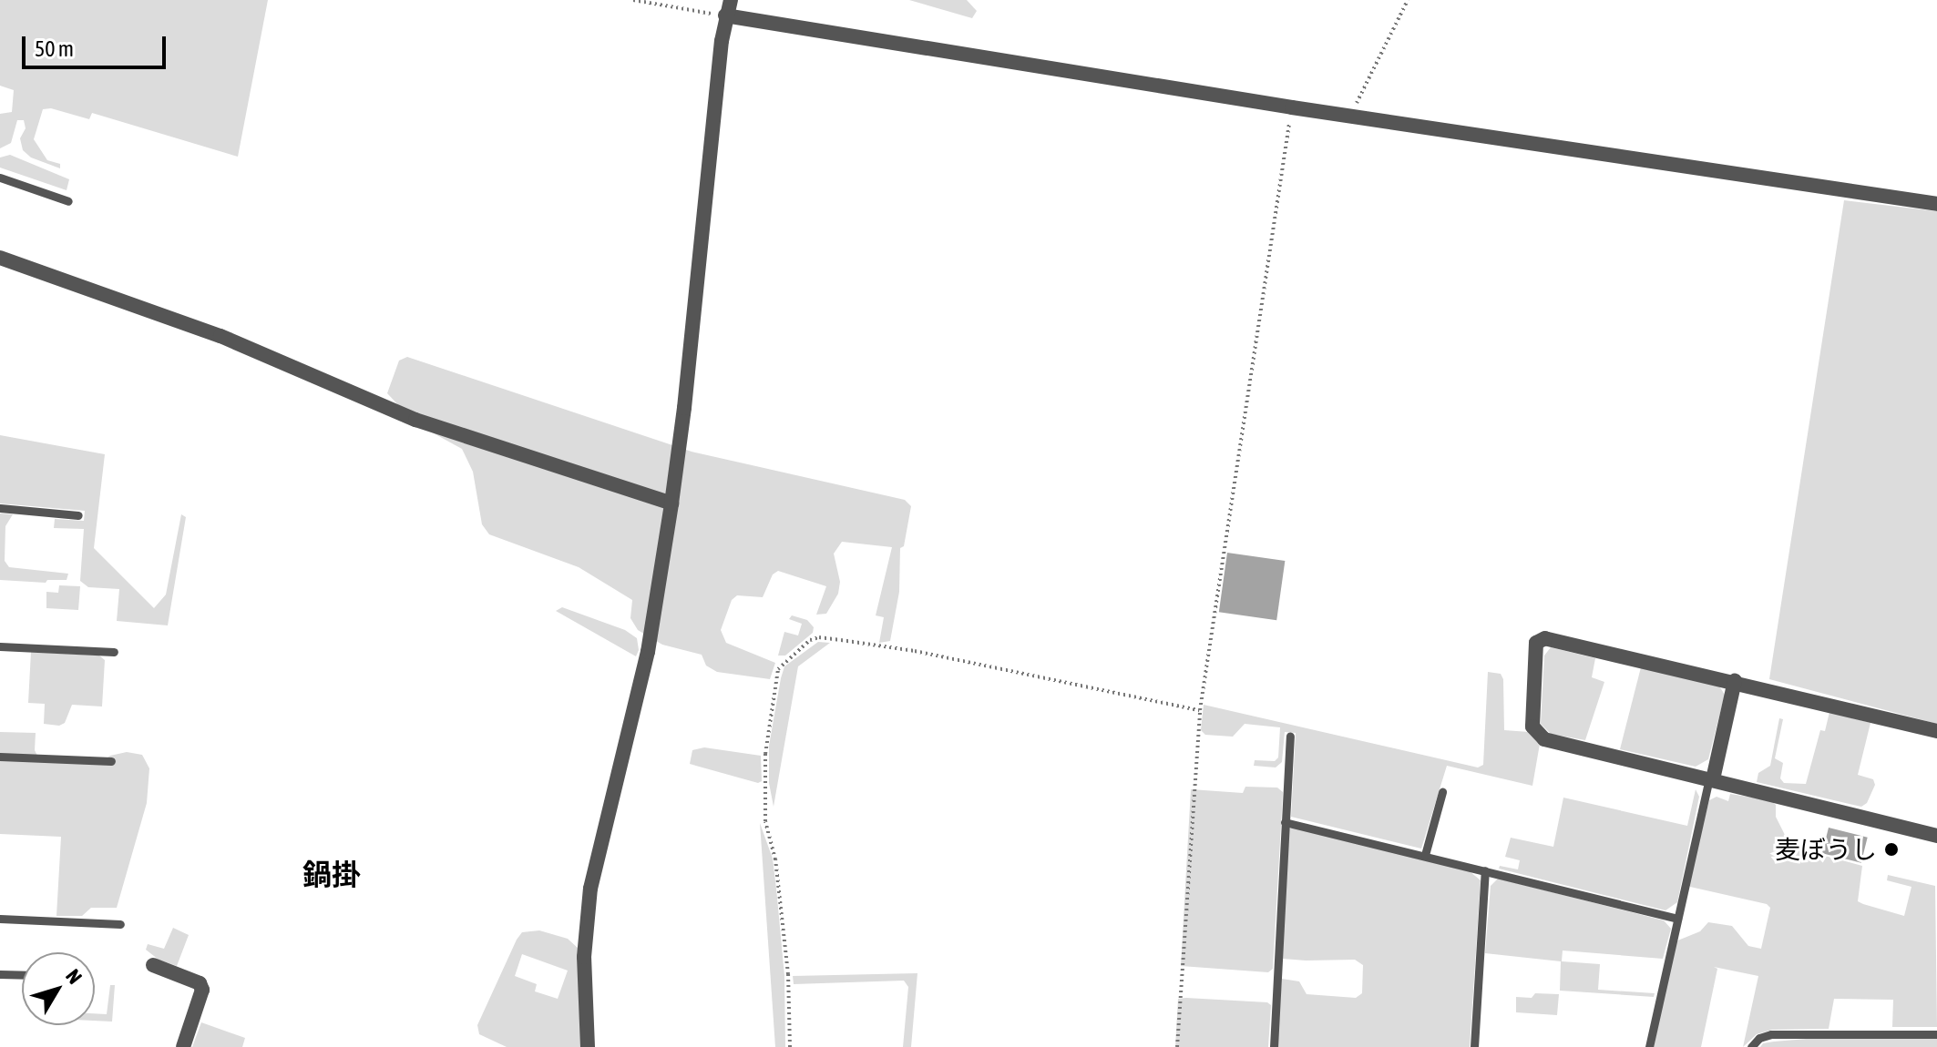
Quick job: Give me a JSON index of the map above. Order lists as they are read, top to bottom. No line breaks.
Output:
{"districts":["鍋掛"],"places":["麦ぼうし"],"scale_bar":"50 m","north":"top right"}
